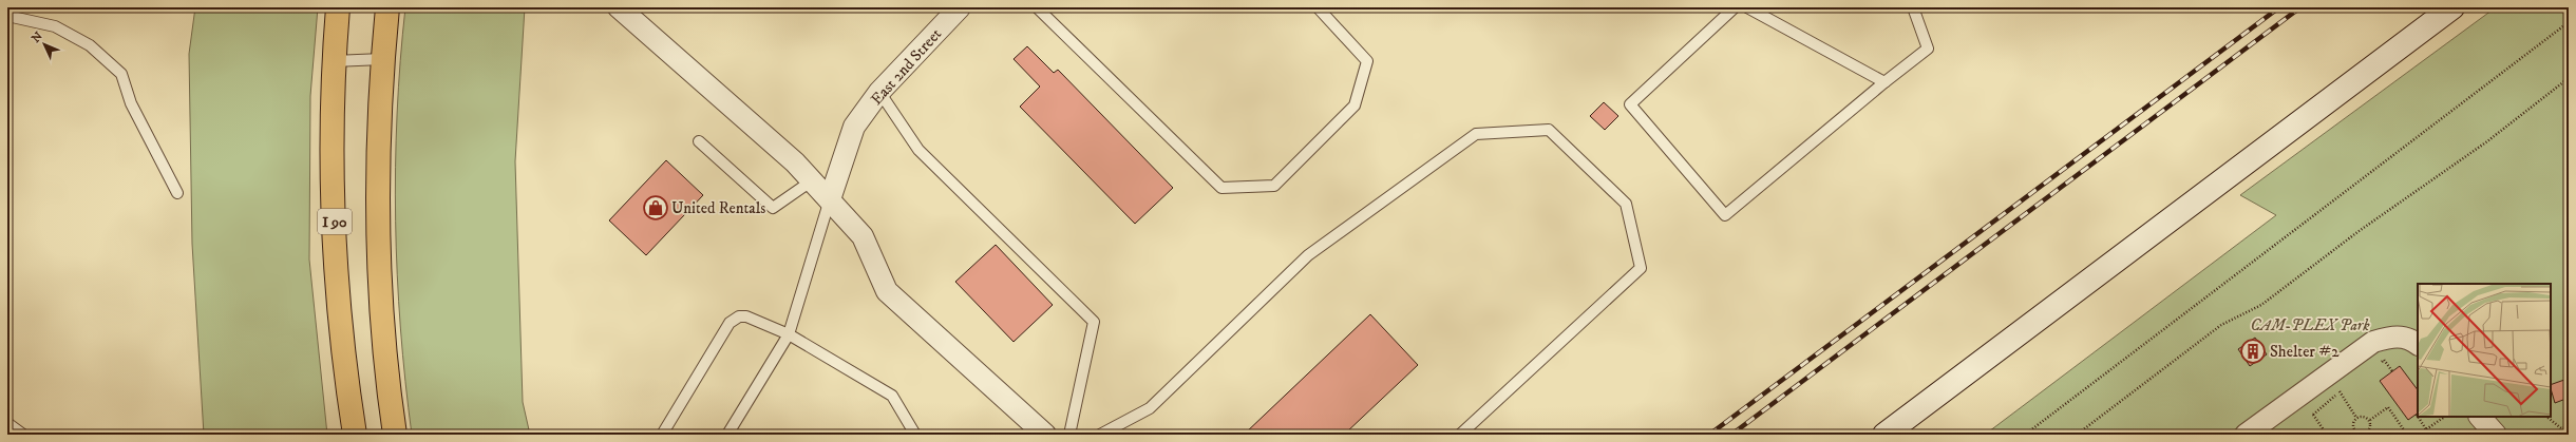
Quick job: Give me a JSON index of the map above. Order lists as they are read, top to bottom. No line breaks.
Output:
{"streets":{"highway":["I 90"],"street":["East 2nd Street"]},"parks":["CAM-PLEX Park"],"places":{"shop":["United Rentals"],"building":["Shelter #2"]},"north":"top left"}
